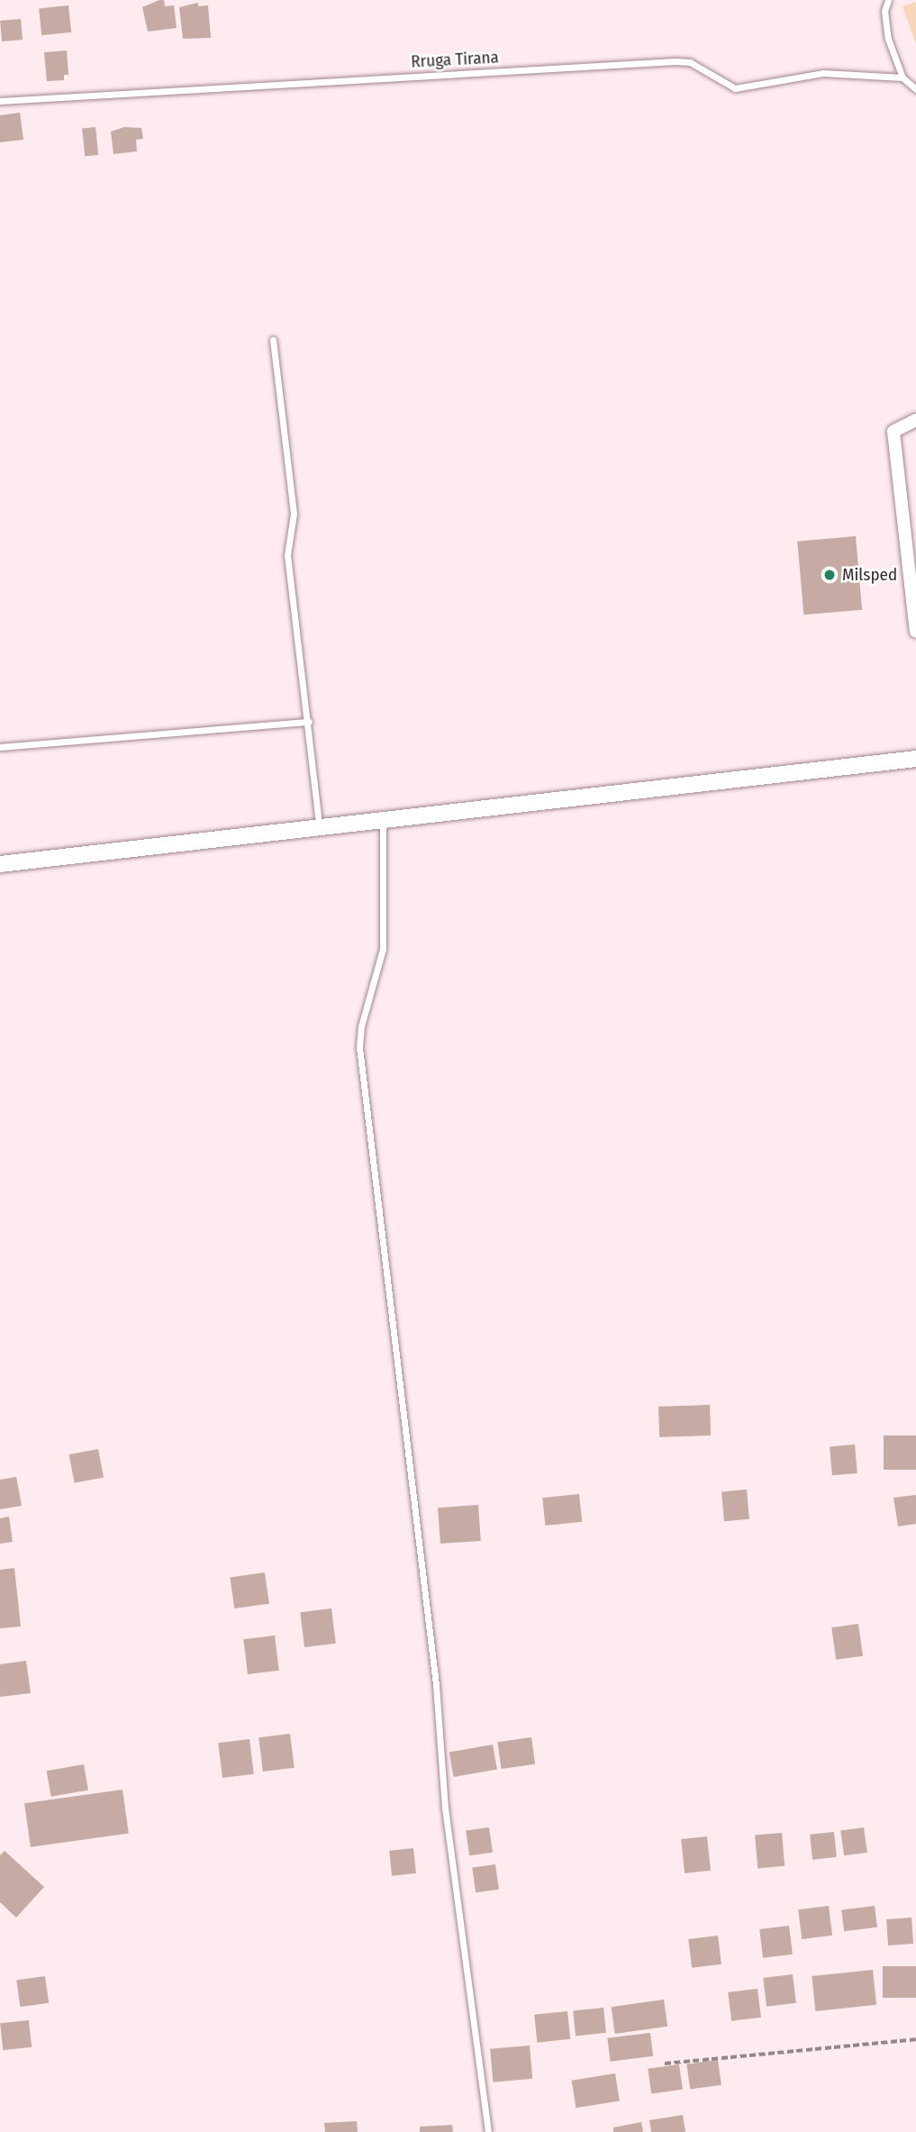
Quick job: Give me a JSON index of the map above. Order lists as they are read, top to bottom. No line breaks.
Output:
{"streets":{"lane":["Rruga Tirana"]},"places":["Milsped"]}
